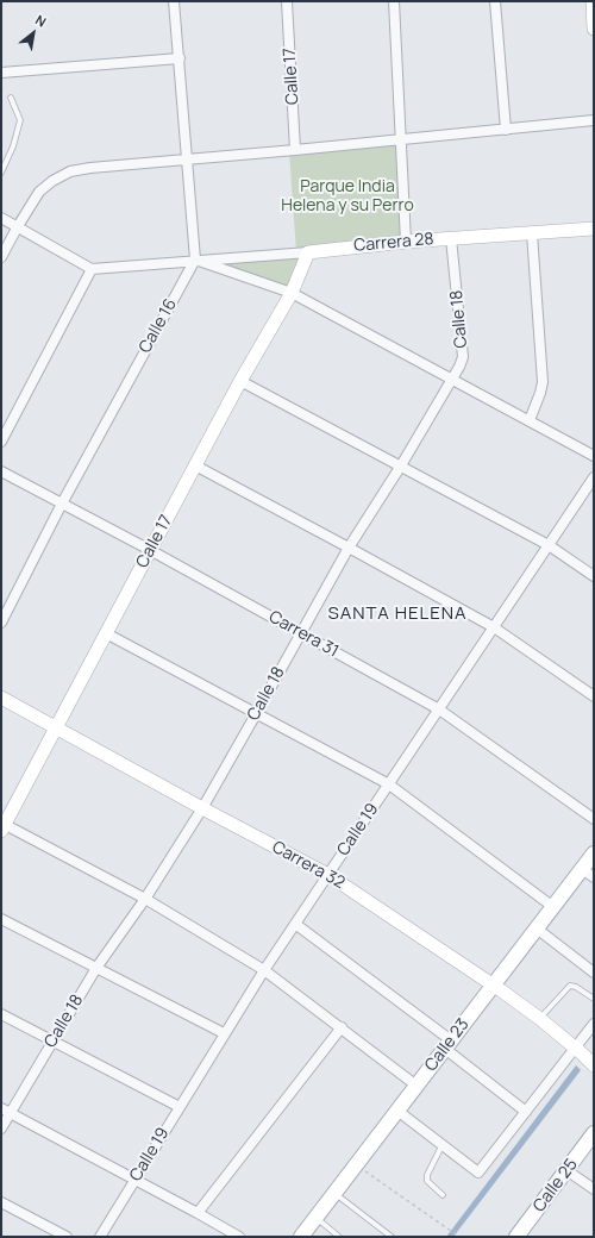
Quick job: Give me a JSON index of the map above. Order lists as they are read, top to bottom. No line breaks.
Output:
{"streets":{"main road":["Calle 23","Calle 25"],"street":["Calle 17","Carrera 28","Calle 18","Calle 16","Carrera 31","Calle 19","Carrera 32"]},"crossings":[["Calle 17","Carrera 28"],["Calle 17","Carrera 31"],["Calle 17","Carrera 32"],["Carrera 28","Calle 18"],["Carrera 28","Calle 16"],["Calle 18","Carrera 31"],["Calle 18","Carrera 32"],["Calle 16","Carrera 31"],["Carrera 31","Calle 19"],["Calle 19","Carrera 32"],["Carrera 32","Calle 23"]],"districts":["SANTA HELENA"],"parks":["Parque India Helena y su Perro"],"north":"top right"}
